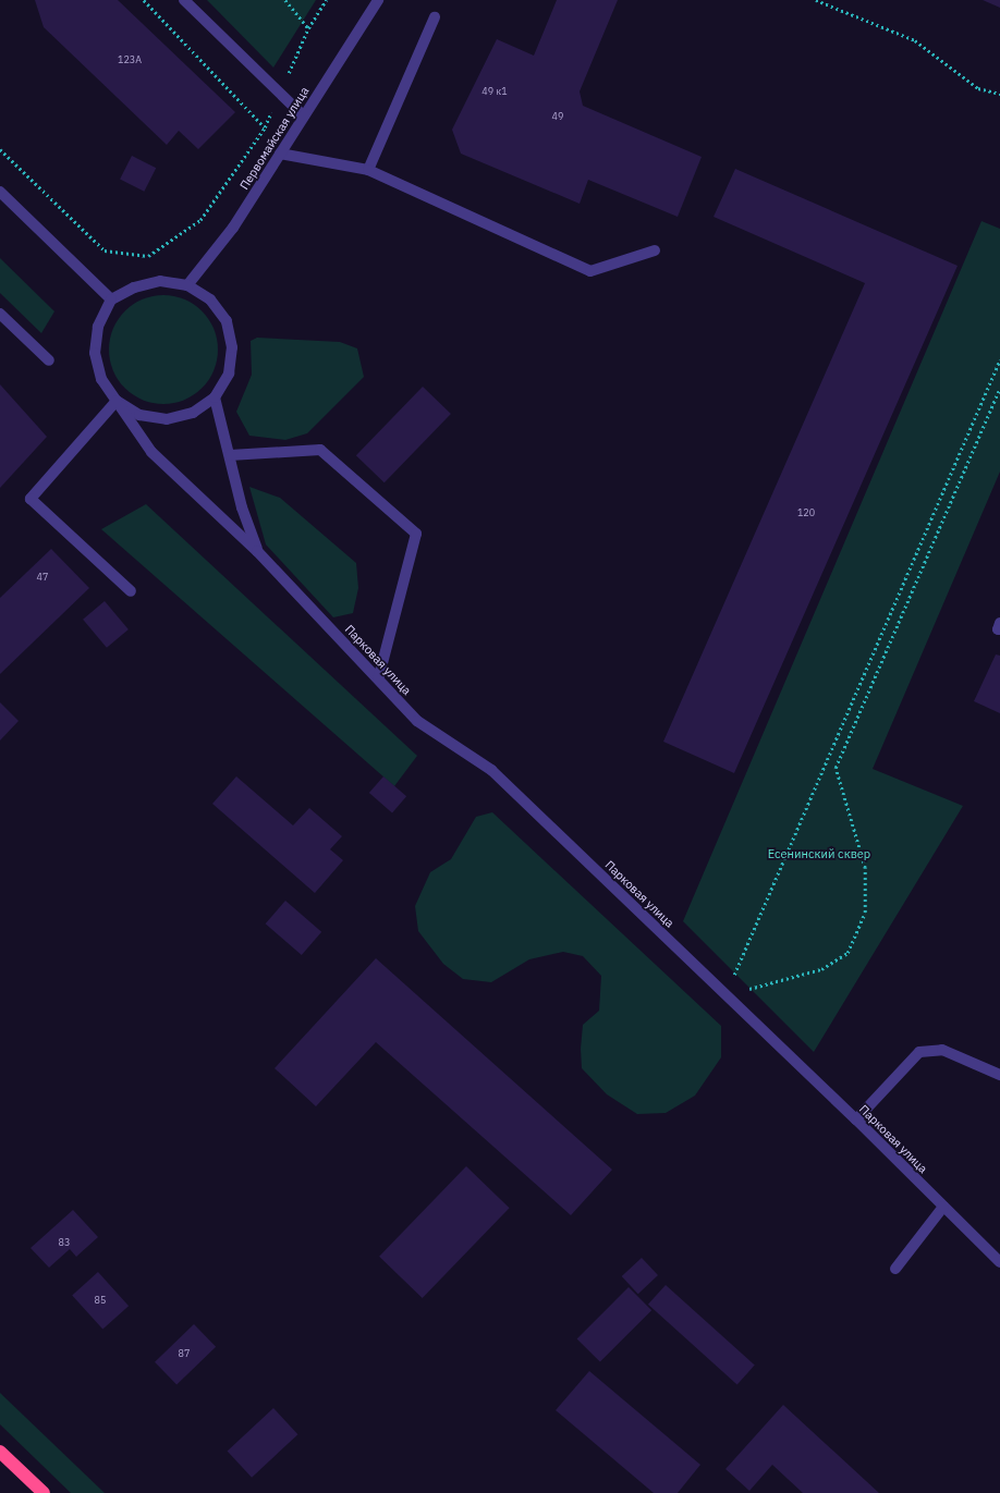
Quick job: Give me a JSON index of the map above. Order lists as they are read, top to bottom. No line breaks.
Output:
{"streets":{"street":["Первомайская улица","Парковая улица"]},"crossings":[["Первомайская улица","Парковая улица"]],"parks":["Есенинский сквер"],"house_numbers":["123А","49 к1","49","120","47","83","85","87"]}
